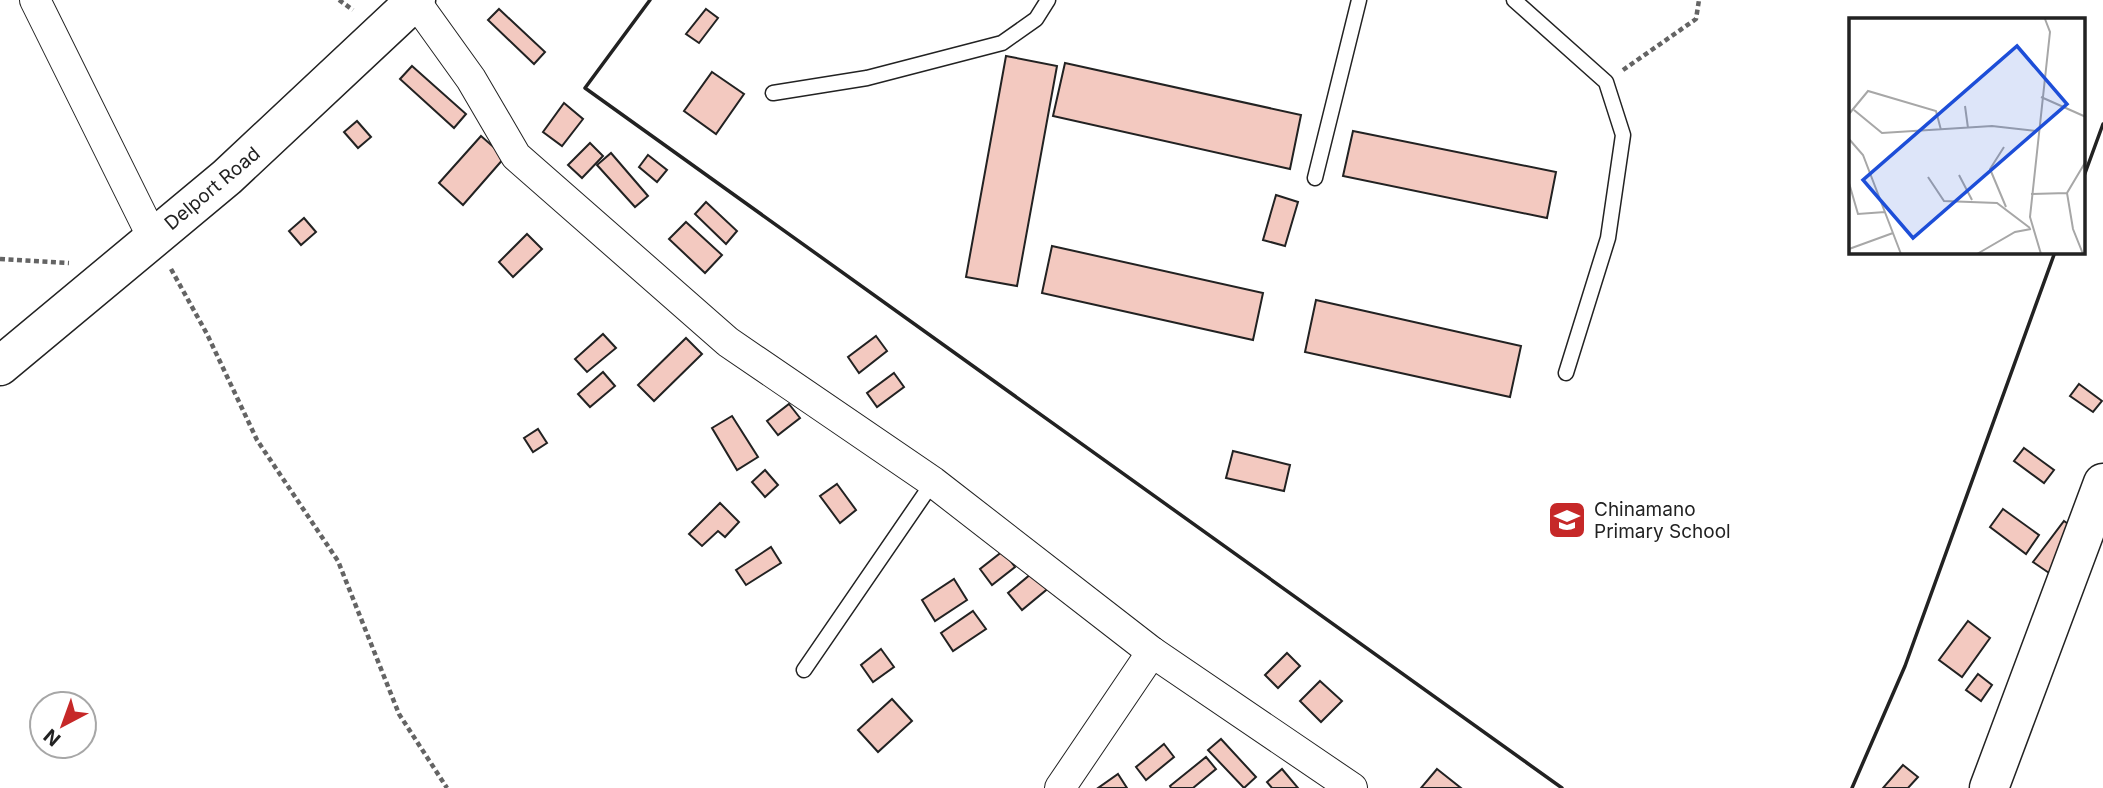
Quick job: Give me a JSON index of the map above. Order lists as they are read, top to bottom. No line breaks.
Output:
{"streets":{"street":["Delport Road"]},"places":{"school or university":["Chinamano Primary School"]},"north":"bottom left"}
